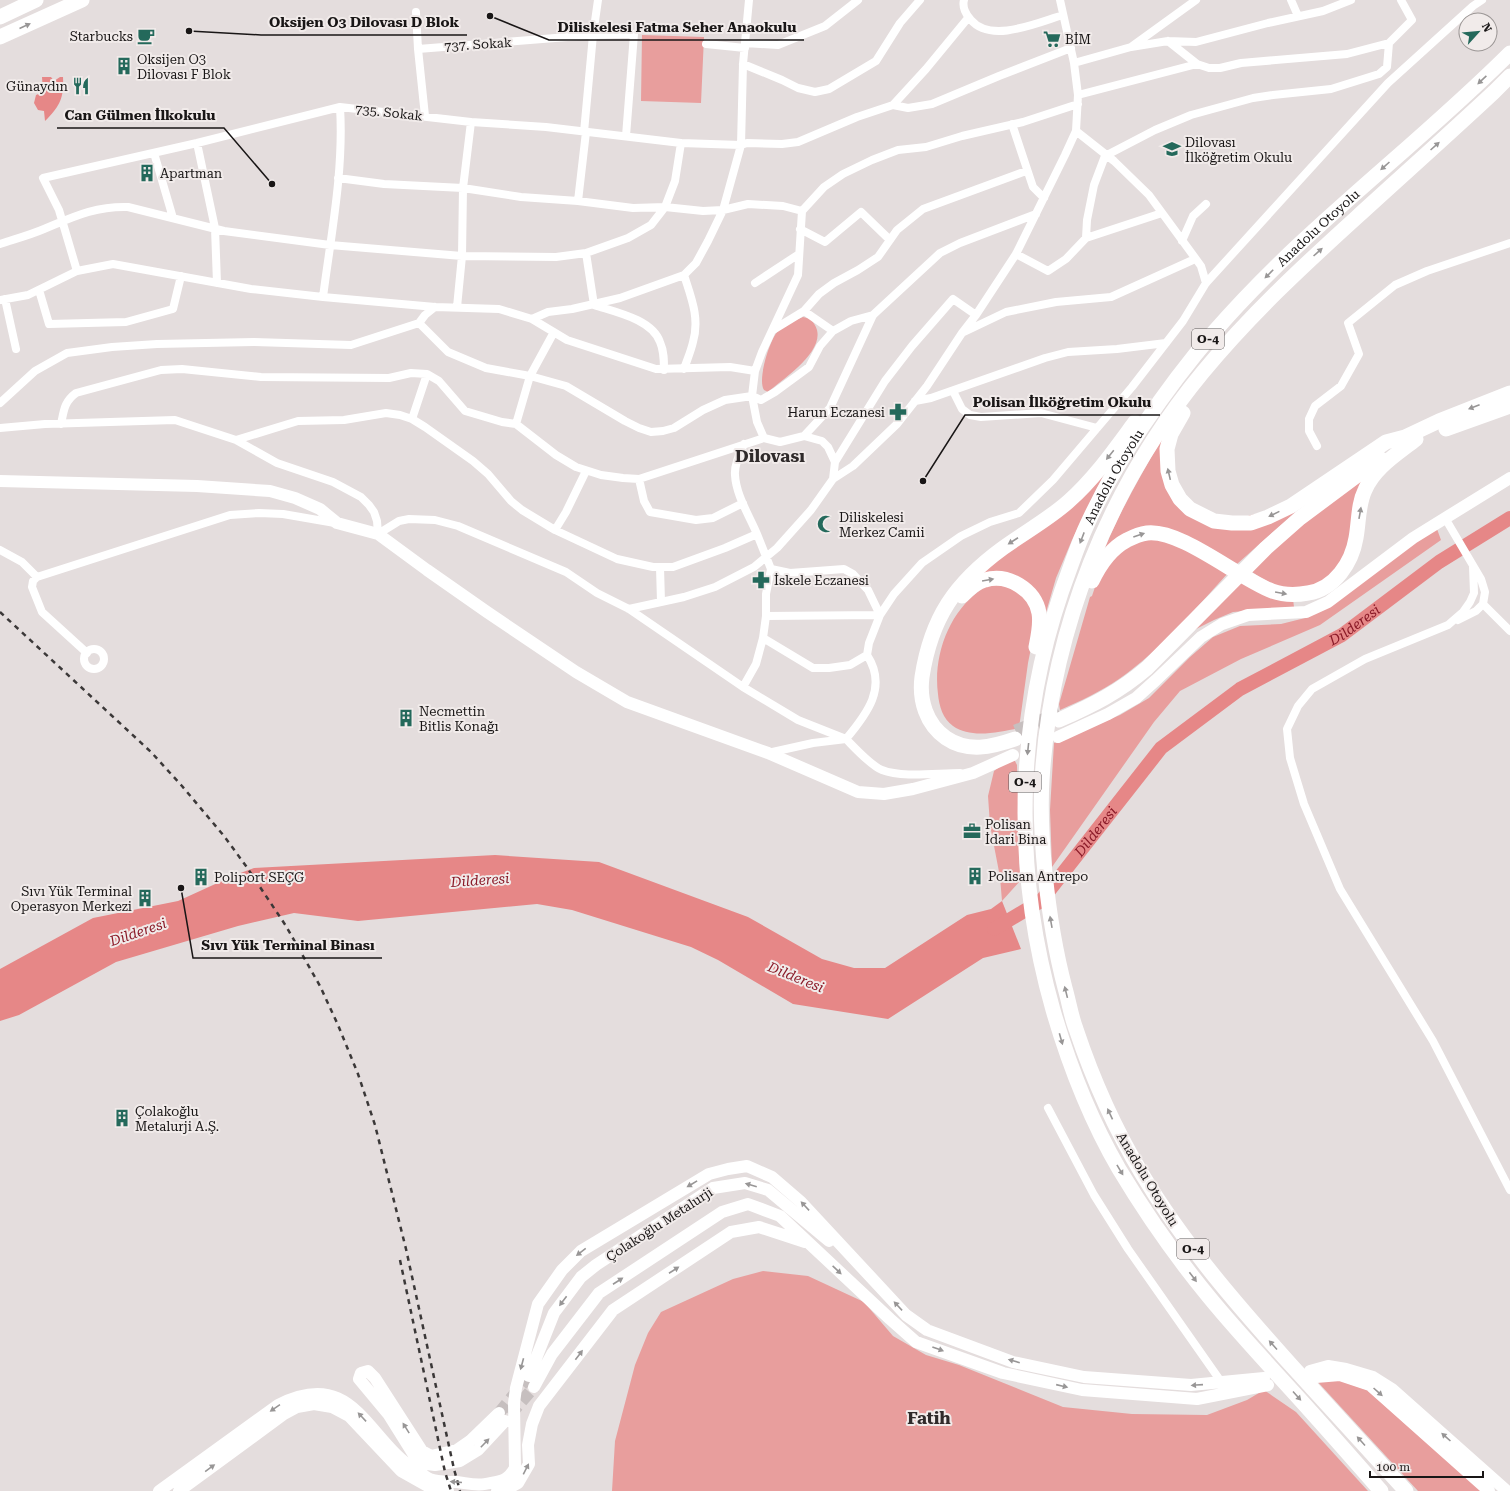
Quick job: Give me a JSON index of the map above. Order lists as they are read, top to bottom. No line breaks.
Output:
{"streets":{"highway":["Anadolu Otoyolu","O-4"],"main road":["Çolakoğlu Metalurji"],"street":["737. Sokak","735. Sokak"]},"crossings":[["737. Sokak","735. Sokak"]],"districts":["Dilovası","Fatih"],"water":["Dilderesi"],"places":{"other":["Diliskelesi Fatma Seher Anaokulu","Oksijen O3 Dilovası D Blok","Can Gülmen İlkokulu","Polisan İlköğretim Okulu","Sıvı Yük Terminal Binası"],"cafe":["Starbucks"],"supermarket":["BİM"],"building":["Oksijen O3 Dilovası F Blok","Apartman","Necmettin Bitlis Konağı","Polisan Antrepo","Poliport SEÇG","Sıvı Yük Terminal Operasyon Merkezi","Çolakoğlu Metalurji A.Ş."],"restaurant":["Günaydın"],"school or university":["Dilovası İlköğretim Okulu"],"pharmacy":["Harun Eczanesi","İskele Eczanesi"],"mosque":["Diliskelesi Merkez Camii"],"office":["Polisan İdari Bina"]},"scale_bar":"100 m","north":"top right"}
